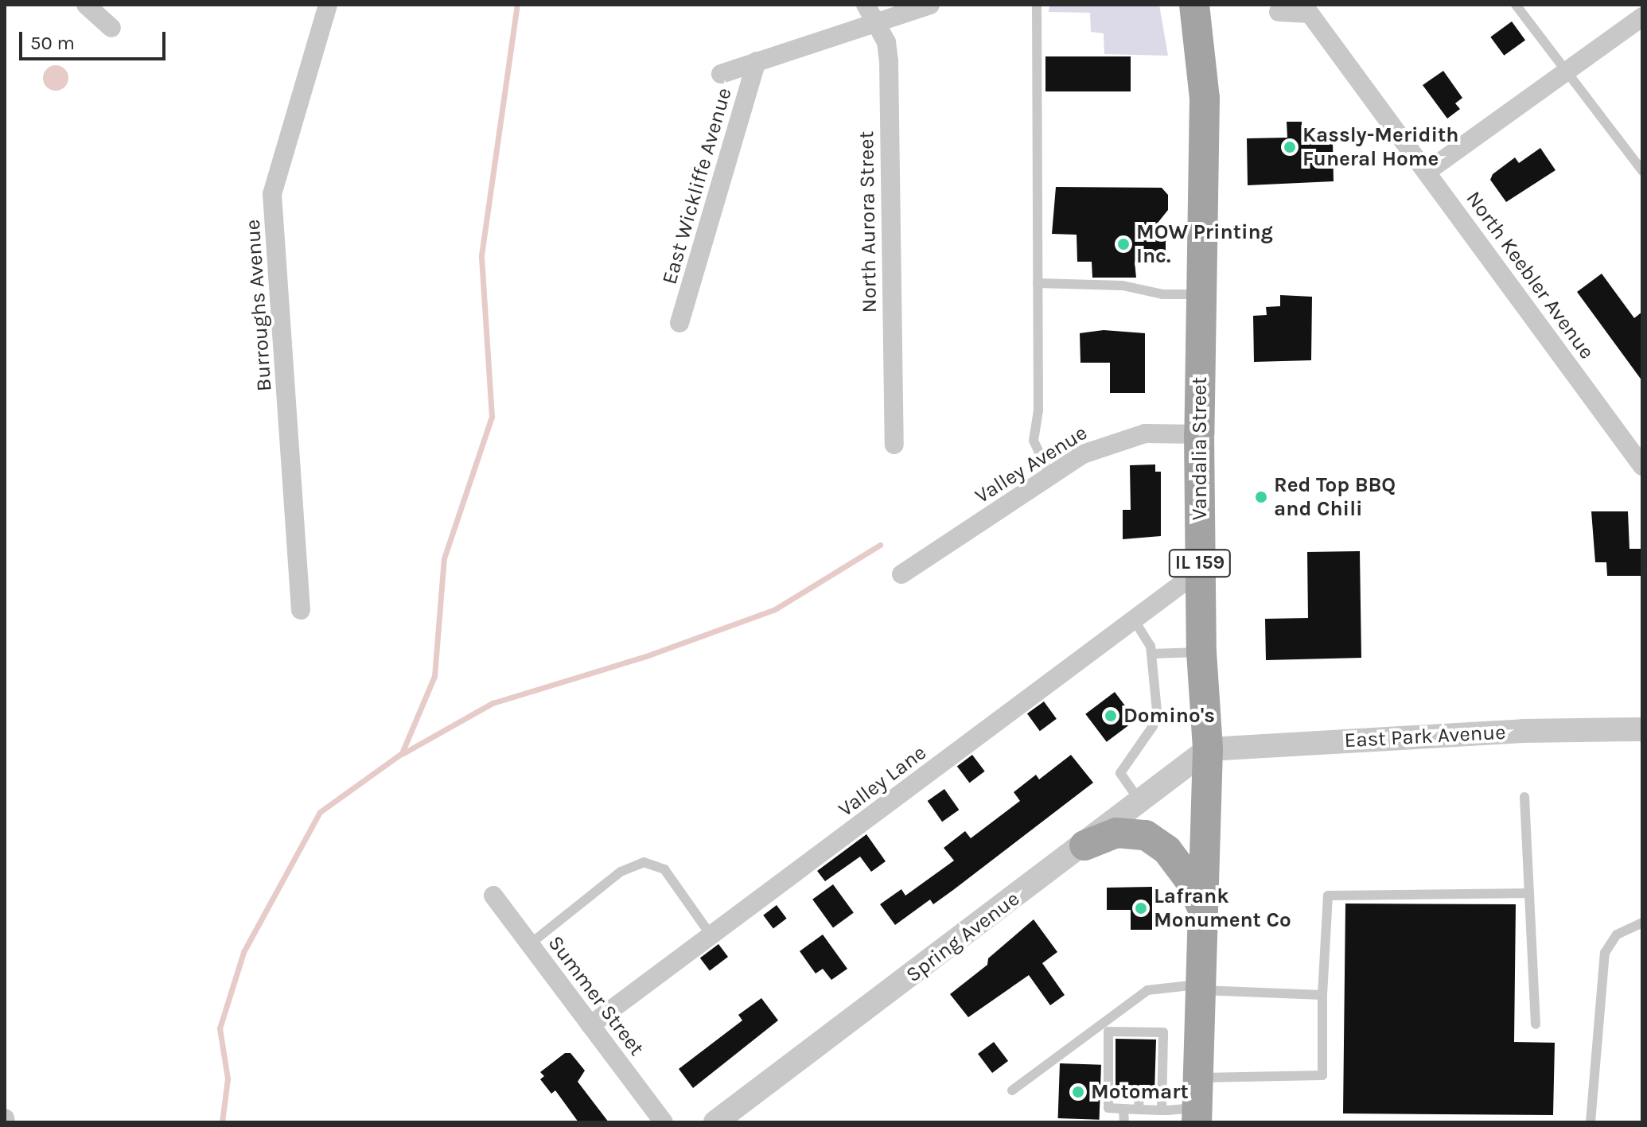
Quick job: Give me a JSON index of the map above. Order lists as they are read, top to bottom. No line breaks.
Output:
{"streets":{"main road":["Vandalia Street","IL 159"],"street":["East Wickliffe Avenue","North Aurora Street","North Keebler Avenue","Burroughs Avenue","Valley Avenue","East Park Avenue","Valley Lane","Spring Avenue","Summer Street"]},"crossings":[["East Wickliffe Avenue","North Aurora Street"],["Vandalia Street","Valley Avenue"],["Vandalia Street","East Park Avenue"],["Vandalia Street","Valley Lane"],["Vandalia Street","Spring Avenue"],["East Park Avenue","Spring Avenue"],["Valley Lane","Summer Street"]],"places":["Kassly-Meridith Funeral Home","MOW Printing Inc.","Red Top BBQ and Chili","Domino's","Lafrank Monument Co","Motomart"],"scale_bar":"50 m"}
